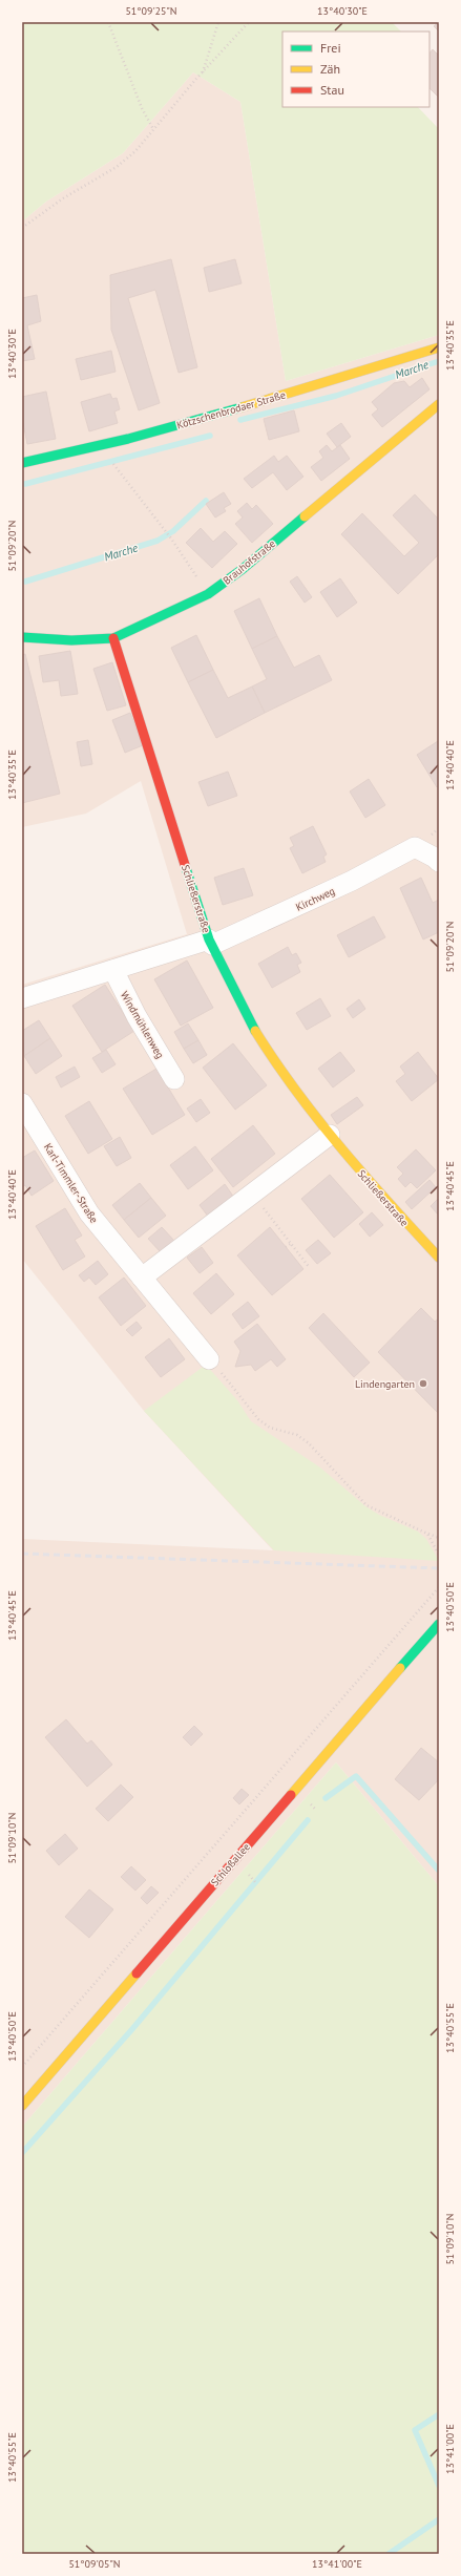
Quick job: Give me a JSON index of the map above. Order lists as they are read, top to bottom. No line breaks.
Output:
{"streets":{"street":["Kötzschenbrodaer Straße","Brauhofstraße","Schließerstraße","Kirchweg","Windmühlenweg","Karl-Timmler-Straße","Schloßallee"]},"crossings":[["Brauhofstraße","Schließerstraße"],["Schließerstraße","Kirchweg"]],"water":["Marche"],"places":["Lindengarten"],"legend":["Frei","Zäh","Stau"],"coordinates":["51°09'25\"N","13°40'30\"E","13°40'35\"E","51°09'20\"N","13°40'40\"E","13°40'45\"E","13°40'50\"E","51°09'10\"N","13°40'55\"E","13°41'00\"E","51°09'05\"N"]}
